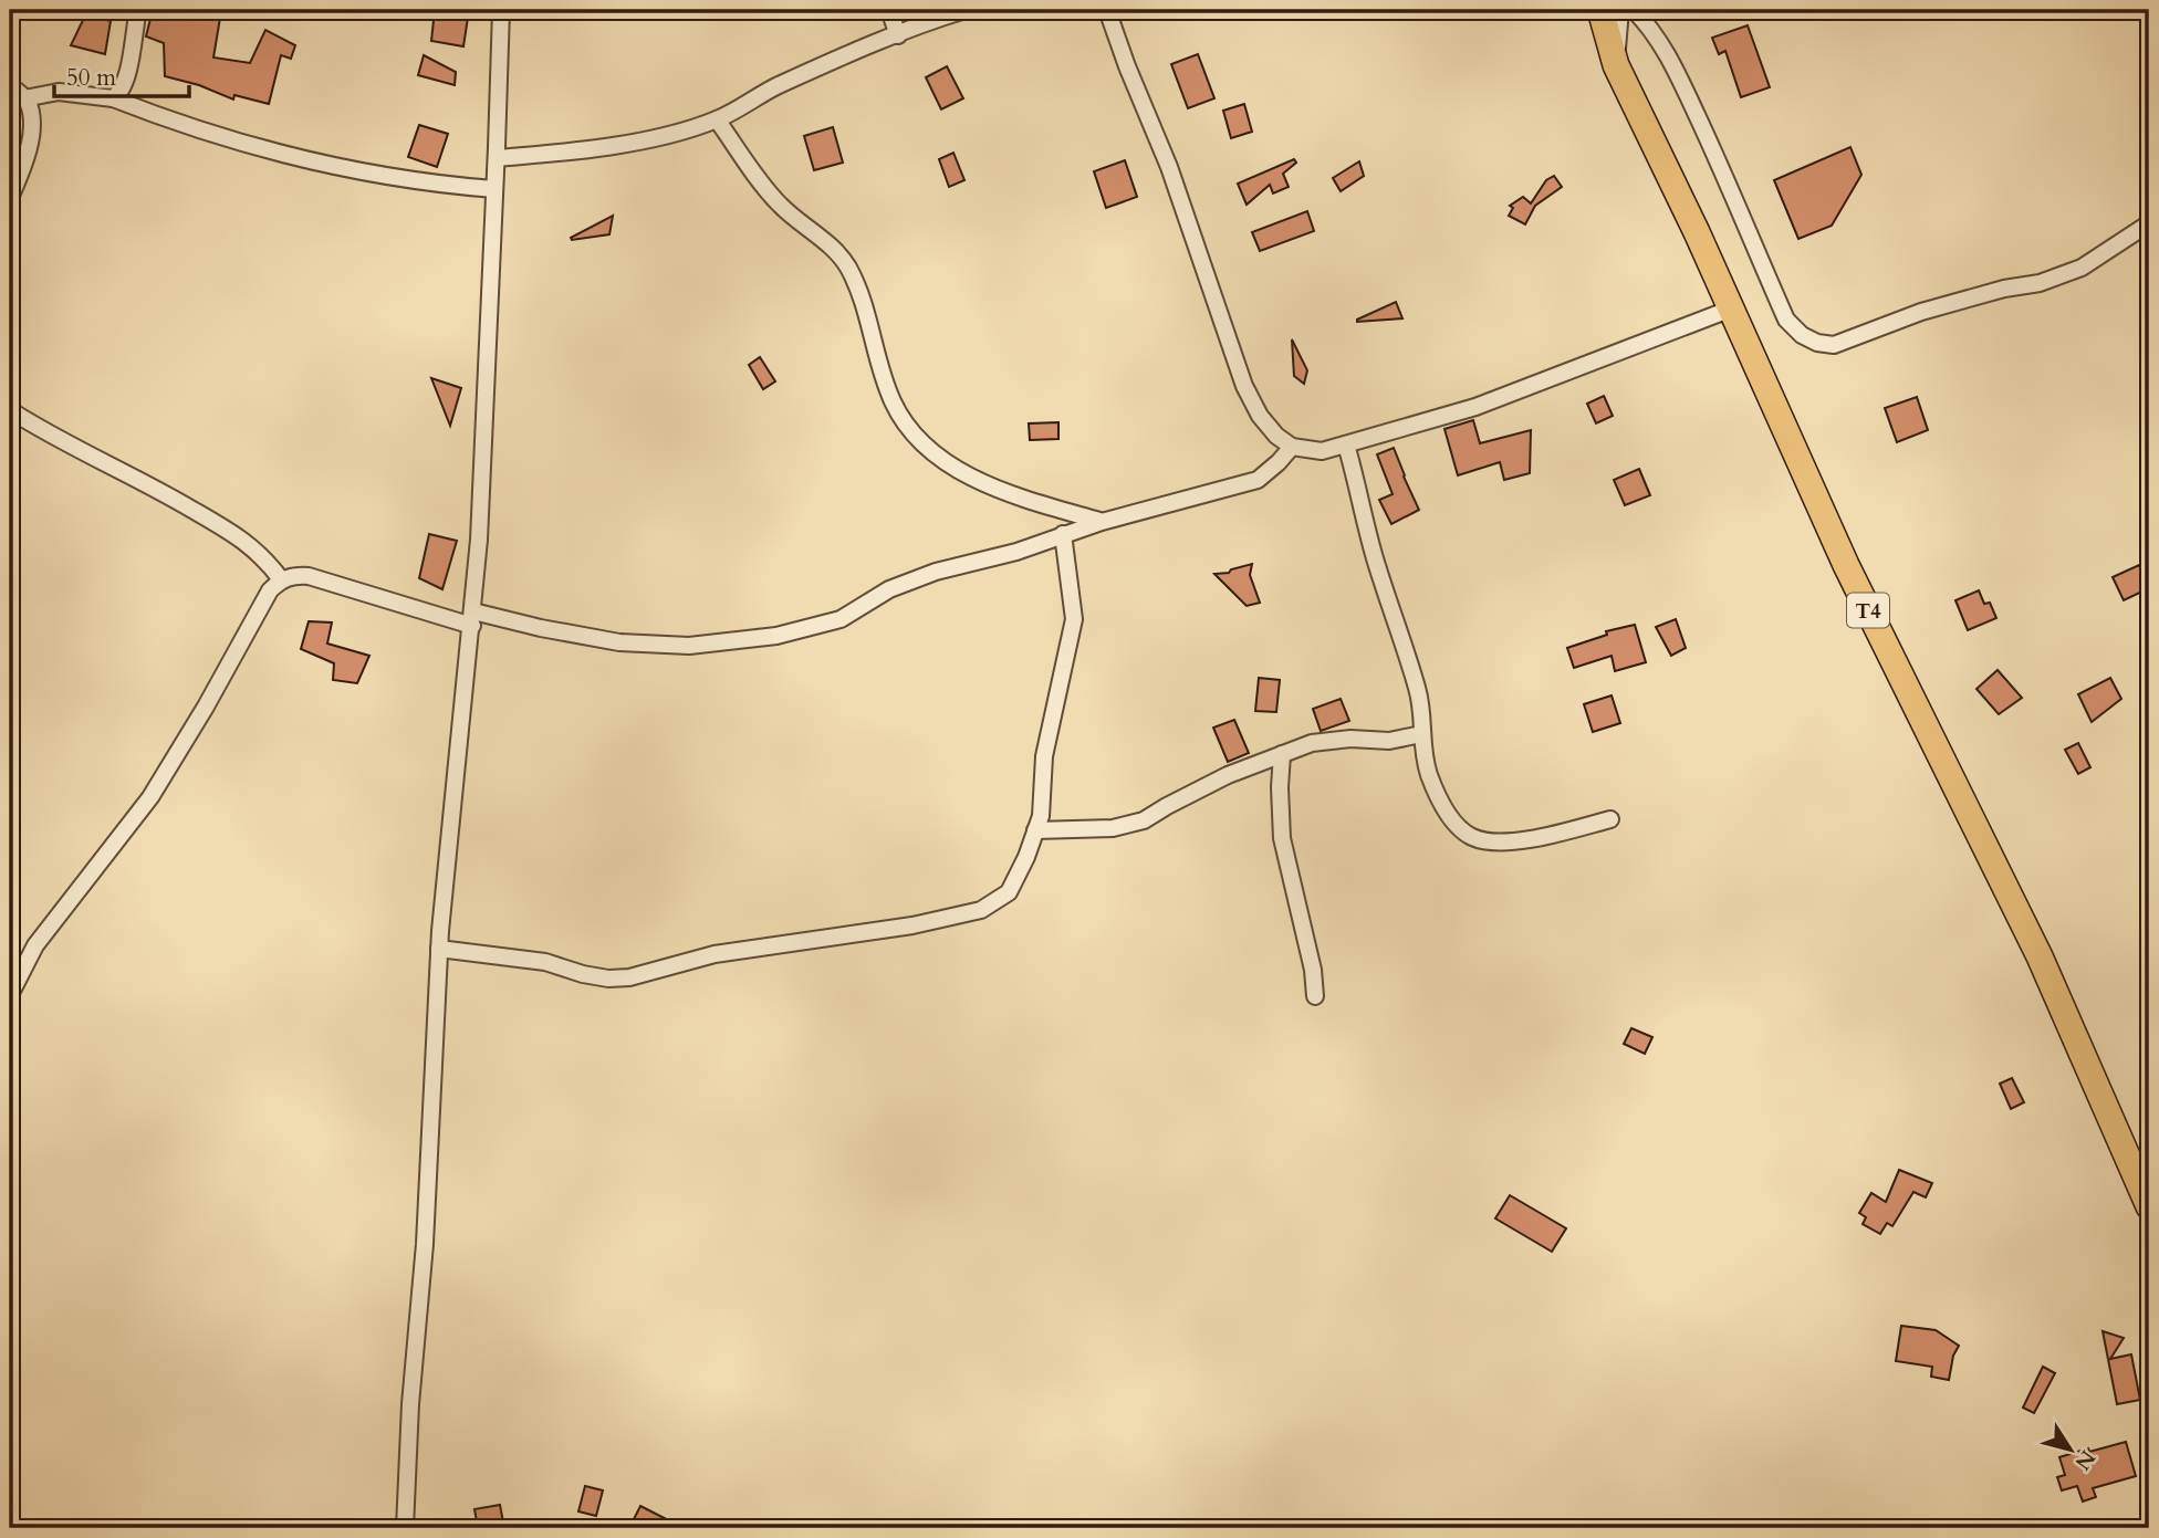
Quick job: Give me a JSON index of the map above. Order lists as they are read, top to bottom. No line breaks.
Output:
{"streets":{"highway":["T4"]},"scale_bar":"50 m","north":"bottom right"}
